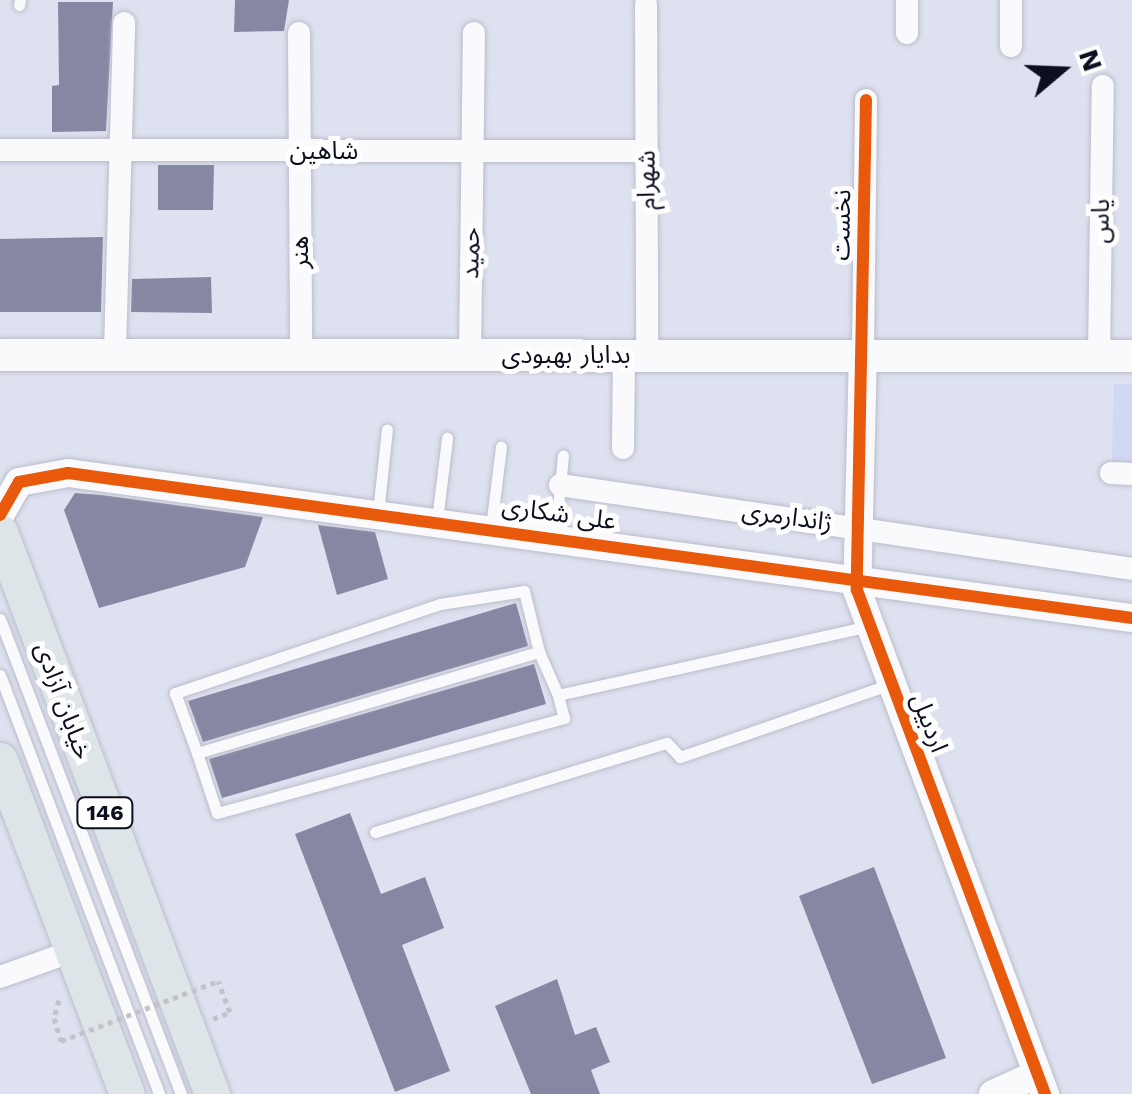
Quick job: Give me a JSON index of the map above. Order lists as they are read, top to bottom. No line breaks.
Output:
{"streets":{"main road":["بدایار بهبودی","خیابان آزادی","146"],"street":["شاهین","شهرام","یاس","نخست","هنر","حمید","علی شکاری","ژاندارمری","اردبیل"]},"crossings":[["شاهین","شهرام"],["شاهین","هنر"],["شاهین","حمید"],["شهرام","بدایار بهبودی"],["یاس","بدایار بهبودی"],["نخست","بدایار بهبودی"],["نخست","اردبیل"],["هنر","بدایار بهبودی"],["حمید","بدایار بهبودی"],["بدایار بهبودی","اردبیل"],["علی شکاری","اردبیل"],["ژاندارمری","اردبیل"]],"north":"right"}
